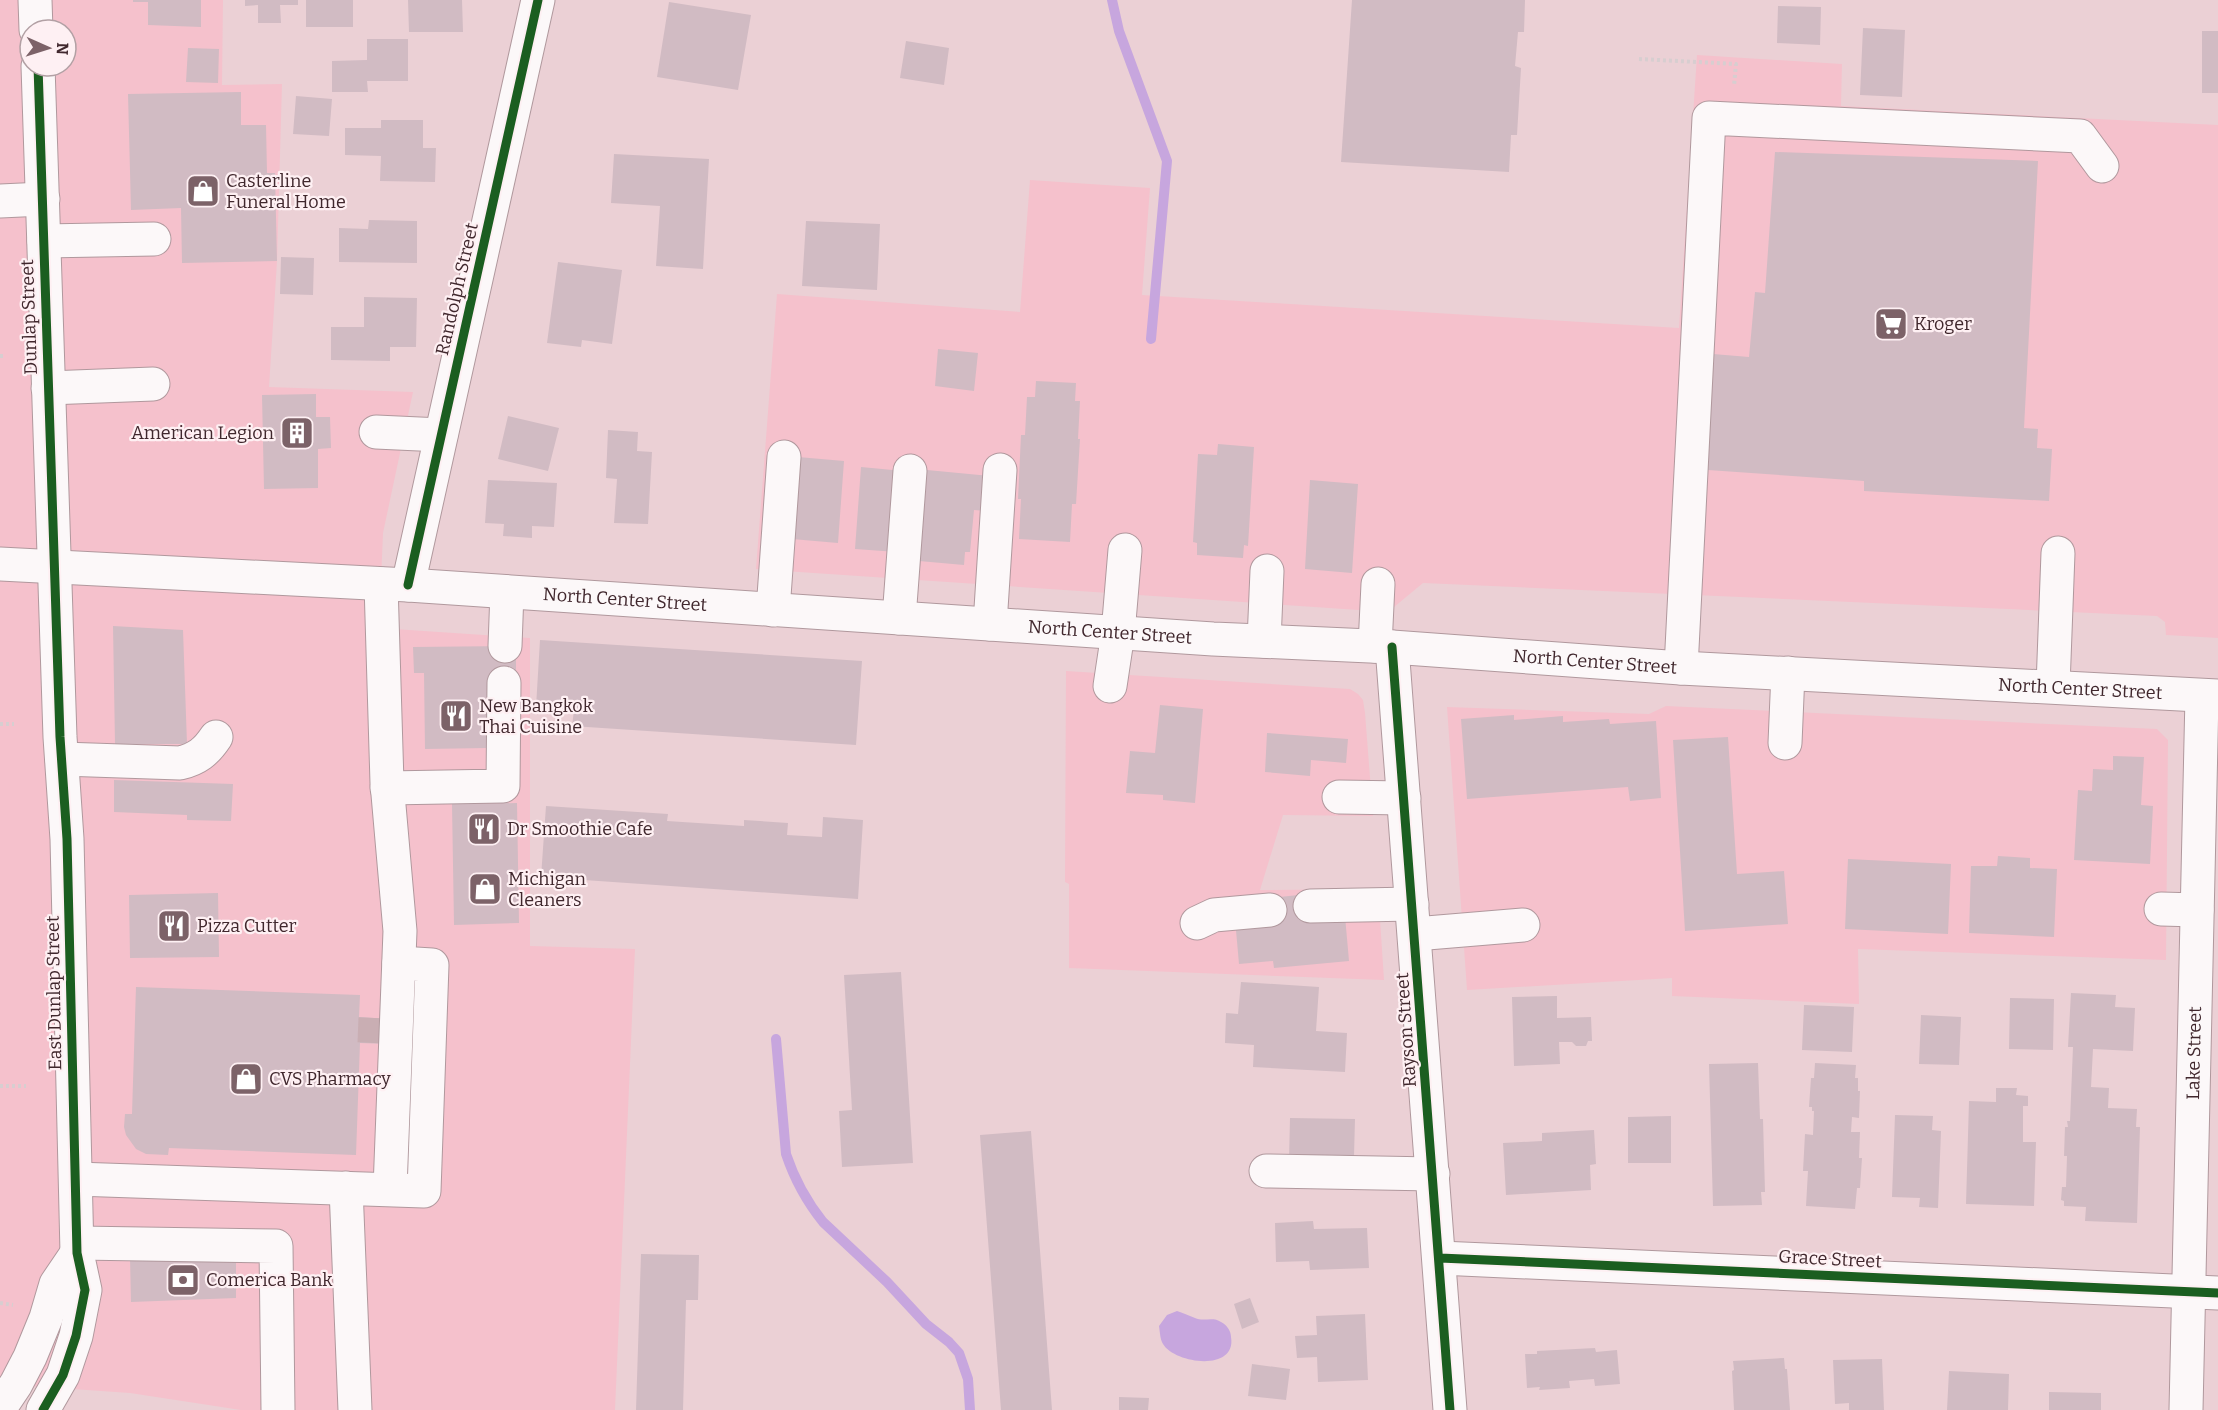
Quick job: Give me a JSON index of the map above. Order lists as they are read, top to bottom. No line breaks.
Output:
{"streets":{"street":["Randolph Street","Dunlap Street","North Center Street","East Dunlap Street","Rayson Street","Lake Street","Grace Street"]},"crossings":[["Randolph Street","North Center Street"],["Dunlap Street","North Center Street"],["Dunlap Street","East Dunlap Street"],["North Center Street","East Dunlap Street"],["North Center Street","Rayson Street"],["North Center Street","Lake Street"],["Rayson Street","Grace Street"],["Lake Street","Grace Street"]],"places":{"shop":["Casterline Funeral Home","Michigan Cleaners","CVS Pharmacy"],"supermarket":["Kroger"],"building":["American Legion"],"restaurant":["New Bangkok Thai Cuisine","Dr Smoothie Cafe","Pizza Cutter"],"bank":["Comerica Bank"]},"north":"right"}
